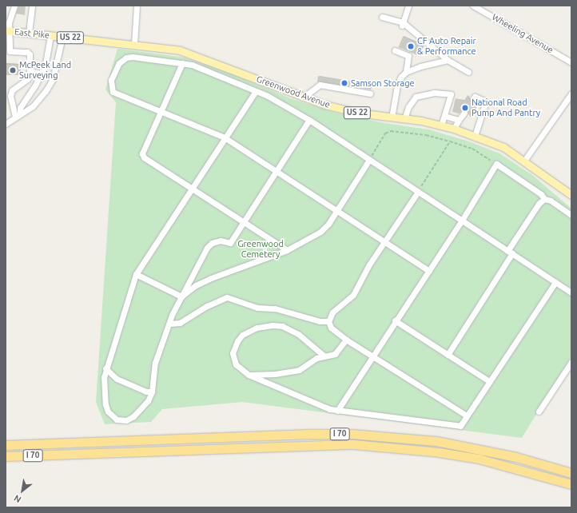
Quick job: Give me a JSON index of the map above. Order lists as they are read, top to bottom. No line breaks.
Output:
{"streets":{"highway":["I 70"],"main road":["East Pike","US 22","Greenwood Avenue"],"street":["Wheeling Avenue"]},"crossings":[["East Pike","Greenwood Avenue"]],"parks":["Greenwood Cemetery"],"places":["CF Auto Repair & Performance","McPeek Land Surveying","Samson Storage","National Road Pump And Pantry"],"north":"bottom left"}
